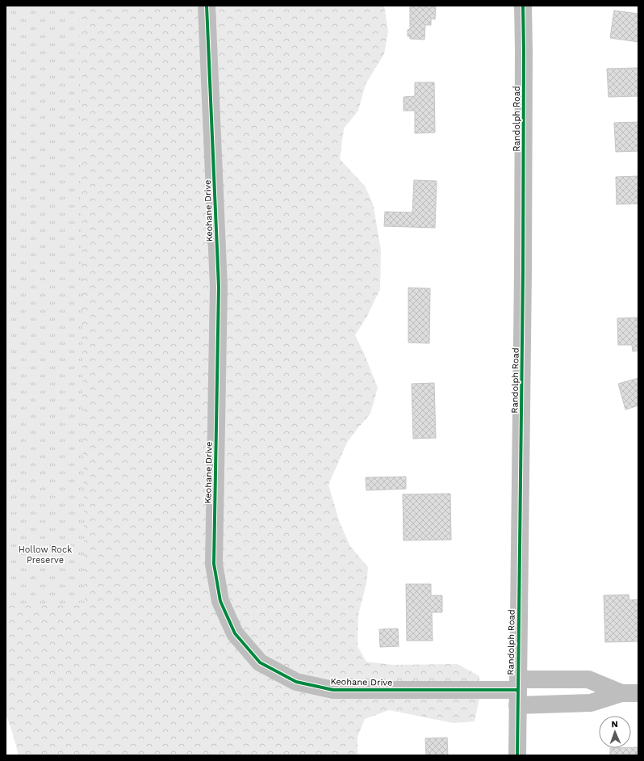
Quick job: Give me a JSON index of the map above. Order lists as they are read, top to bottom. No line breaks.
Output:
{"streets":{"street":["Randolph Road","Keohane Drive"]},"crossings":[["Randolph Road","Keohane Drive"]],"parks":["Hollow Rock Preserve"],"north":"top"}
